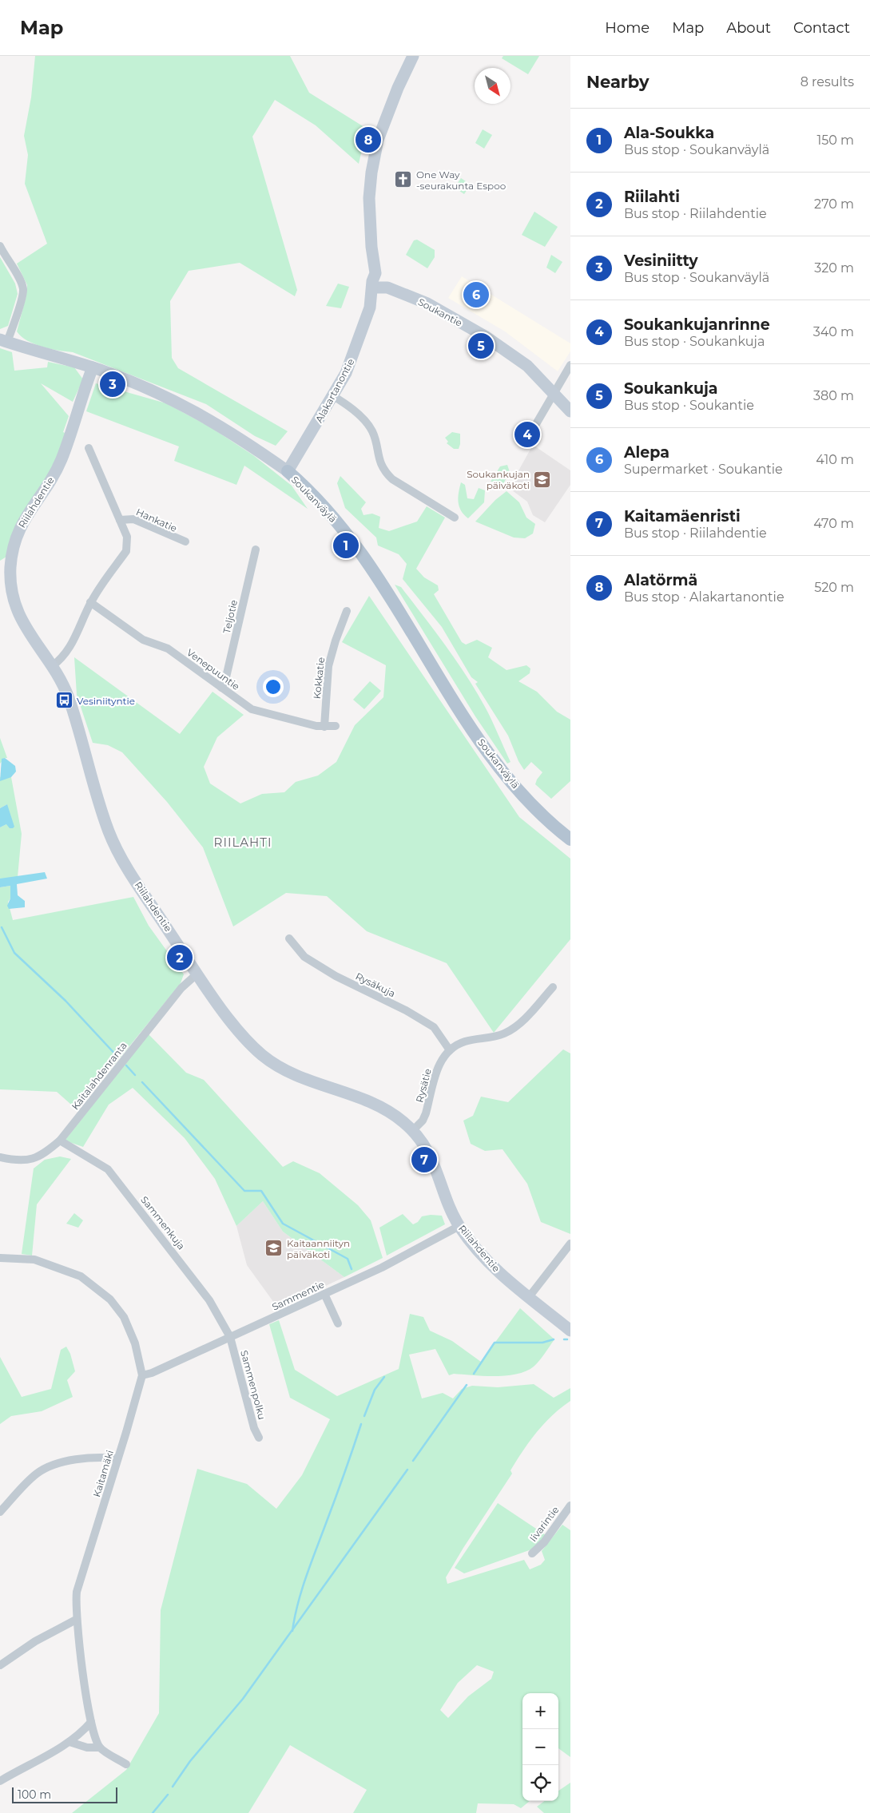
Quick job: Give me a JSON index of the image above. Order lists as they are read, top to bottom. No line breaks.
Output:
{"streets":{"main road":["Soukanväylä"],"street":["Soukantie","Alakartanontie","Riilahdentie","Hankatie","Teljotie","Venepuuntie","Kokkatie","Rysäkuja","Kaitalahdenranta","Rysätie","Sammenkuja","Sammentie","Sammenpolku","Kaitamäki","Iivarintie"]},"crossings":[["Soukantie","Alakartanontie"],["Alakartanontie","Soukanväylä"],["Soukanväylä","Riilahdentie"],["Riilahdentie","Kaitalahdenranta"],["Riilahdentie","Rysätie"],["Riilahdentie","Sammentie"],["Teljotie","Venepuuntie"],["Venepuuntie","Kokkatie"],["Rysäkuja","Rysätie"],["Kaitalahdenranta","Sammenkuja"],["Sammenkuja","Sammentie"],["Sammenkuja","Sammenpolku"],["Sammentie","Sammenpolku"],["Sammentie","Kaitamäki"]],"districts":["RIILAHTI"],"places":{"church":["One Way -seurakunta Espoo"],"school or university":["Soukankujan päiväkoti","Kaitaanniityn päiväkoti"],"bus stop":["Vesiniityntie"]},"scale_bar":"100 m","north":"bottom right","page":{"header":"Map","nav":["Home","Map","About","Contact"],"heading":["Nearby","8 results"],"list":[{"mark":"1","name":"Ala-Soukka","note":"Bus stop · Soukanväylä","value":"150 m"},{"mark":"2","name":"Riilahti","note":"Bus stop · Riilahdentie","value":"270 m"},{"mark":"3","name":"Vesiniitty","note":"Bus stop · Soukanväylä","value":"320 m"},{"mark":"4","name":"Soukankujanrinne","note":"Bus stop · Soukankuja","value":"340 m"},{"mark":"5","name":"Soukankuja","note":"Bus stop · Soukantie","value":"380 m"},{"mark":"6","name":"Alepa","note":"Supermarket · Soukantie","value":"410 m"},{"mark":"7","name":"Kaitamäenristi","note":"Bus stop · Riilahdentie","value":"470 m"},{"mark":"8","name":"Alatörmä","note":"Bus stop · Alakartanontie","value":"520 m"}],"pins":["8","6","5","3","4","1","2","7"],"map_buttons":["+","−"],"scale":"100 m"}}
